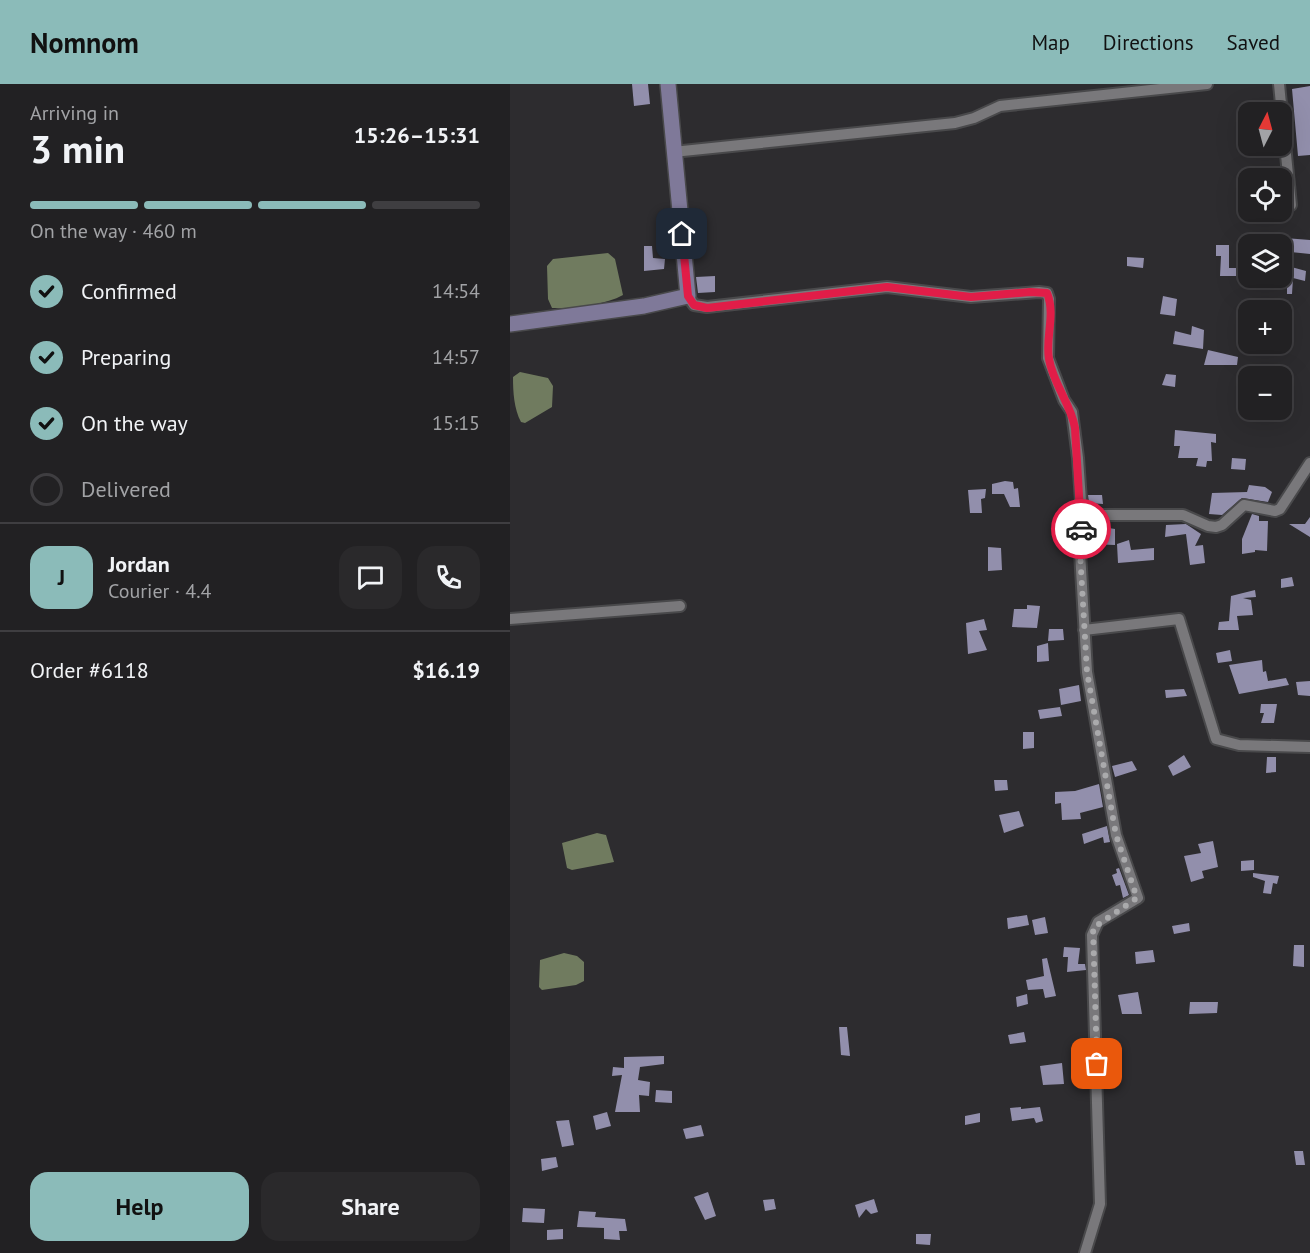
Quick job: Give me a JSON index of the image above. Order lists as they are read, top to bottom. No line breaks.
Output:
{"north":"top","page":{"header":"Nomnom","nav":["Map","Directions","Saved"],"heading":["3 min","Arriving in","15:26–15:31"],"panel":["Jordan","Courier · 4.4","Order #6118","$16.19"],"map_buttons":["+","−"],"bar":"On the way · 460 m","list":[["Confirmed","14:54"],["Preparing","14:57"],["On the way","15:15"],"Delivered"],"round":"J","buttons":["Help","Share"]}}
